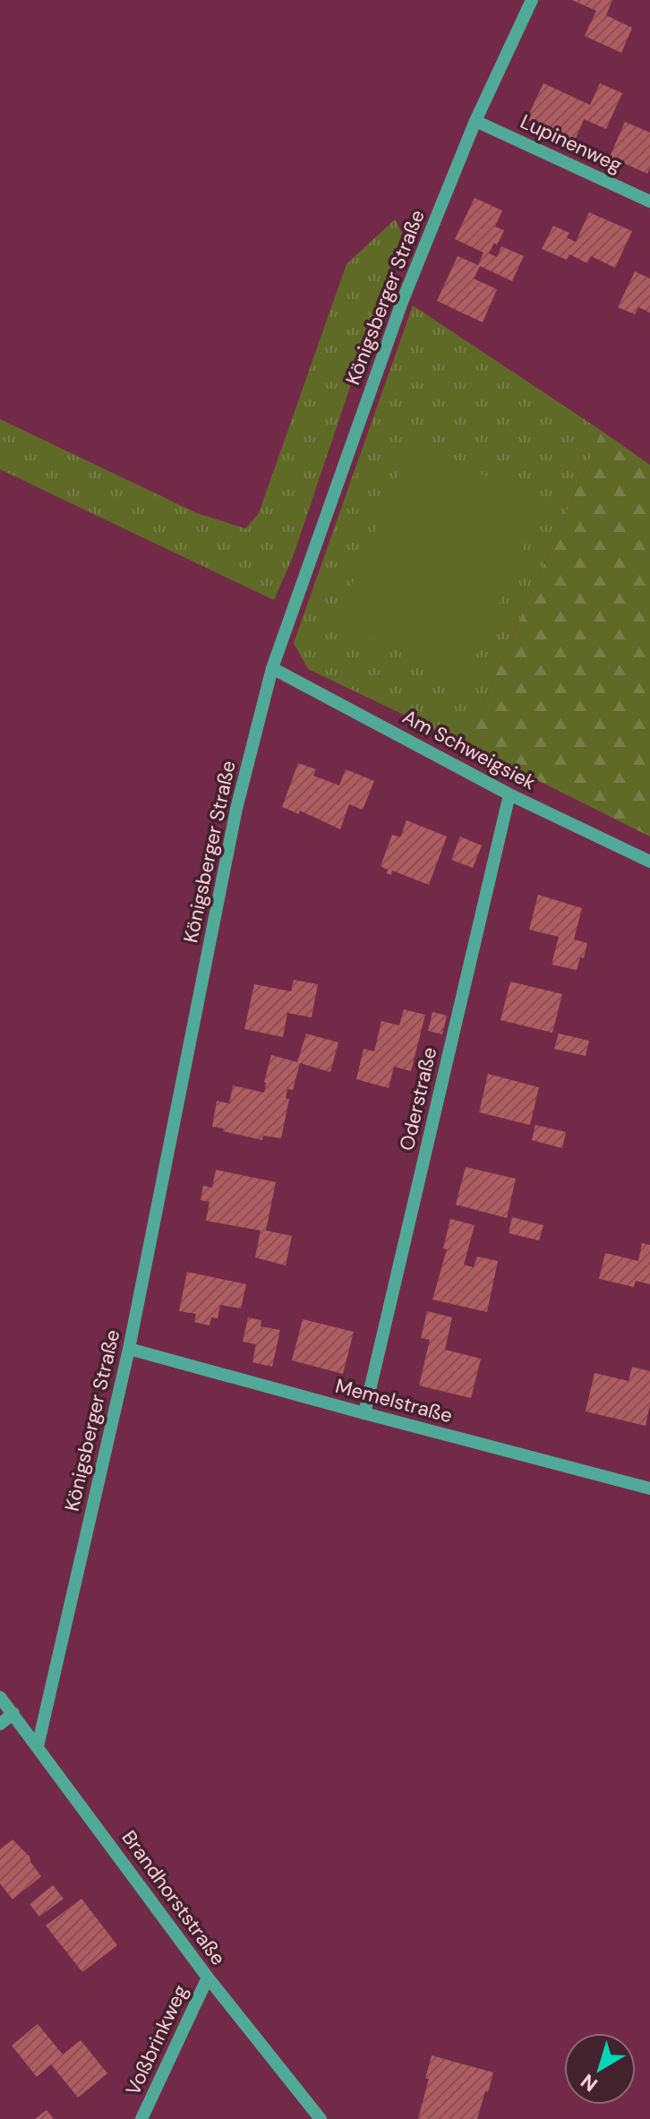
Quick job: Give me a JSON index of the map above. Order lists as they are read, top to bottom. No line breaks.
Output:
{"streets":{"street":["Lupinenweg","Königsberger Straße","Am Schweigsiek","Oderstraße","Memelstraße","Brandhorststraße","Voßbrinkweg"]},"crossings":[["Lupinenweg","Königsberger Straße"],["Königsberger Straße","Am Schweigsiek"],["Königsberger Straße","Memelstraße"],["Königsberger Straße","Brandhorststraße"],["Am Schweigsiek","Oderstraße"],["Oderstraße","Memelstraße"],["Brandhorststraße","Voßbrinkweg"]],"north":"bottom left"}
